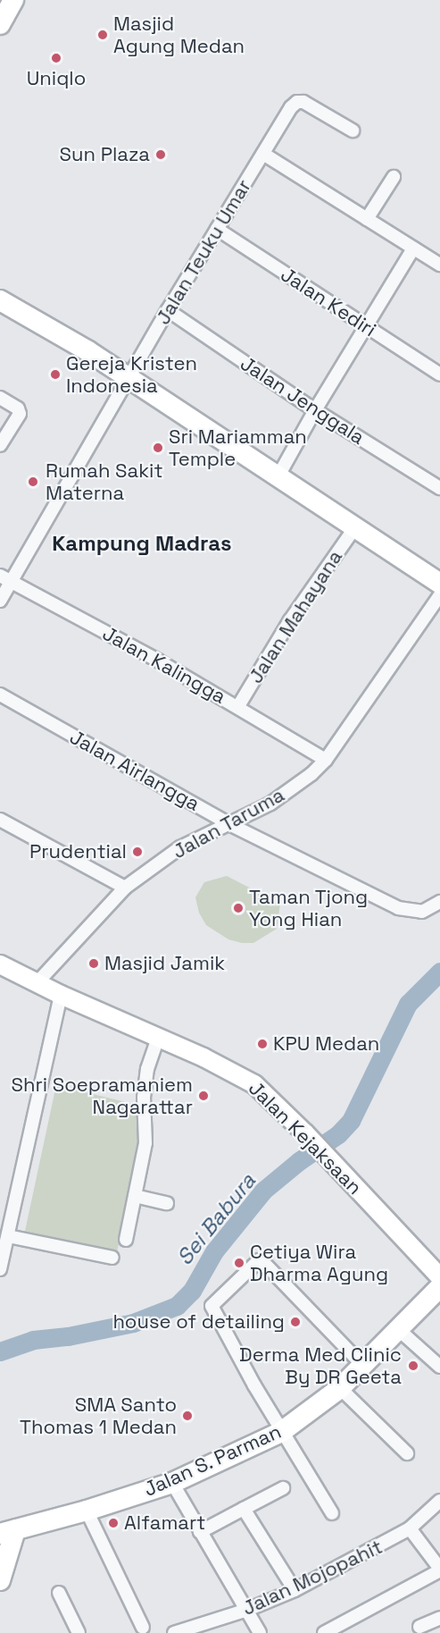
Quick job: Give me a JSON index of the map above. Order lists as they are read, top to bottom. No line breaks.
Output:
{"streets":{"main road":["Jalan Kejaksaan","Jalan S. Parman"],"street":["Jalan Teuku Umar","Jalan Kediri","Jalan Jenggala","Jalan Mahayana","Jalan Kalingga","Jalan Airlangga","Jalan Taruma","Jalan Mojopahit"]},"crossings":[["Jalan Teuku Umar","Jalan Kediri"],["Jalan Teuku Umar","Jalan Jenggala"],["Jalan Teuku Umar","Jalan Kalingga"],["Jalan Mahayana","Jalan Kalingga"],["Jalan Kalingga","Jalan Taruma"],["Jalan Airlangga","Jalan Taruma"],["Jalan Taruma","Jalan Kejaksaan"]],"districts":["Kampung Madras"],"water":["Sei Babura"],"places":["Masjid Agung Medan","Uniqlo","Sun Plaza","Gereja Kristen Indonesia","Sri Mariamman Temple","Rumah Sakit Materna","Prudential","Taman Tjong Yong Hian","Masjid Jamik","KPU Medan","Shri Soepramaniem Nagarattar","Cetiya Wira Dharma Agung","house of detailing","Derma Med Clinic By DR Geeta","SMA Santo Thomas 1 Medan","Alfamart"]}
